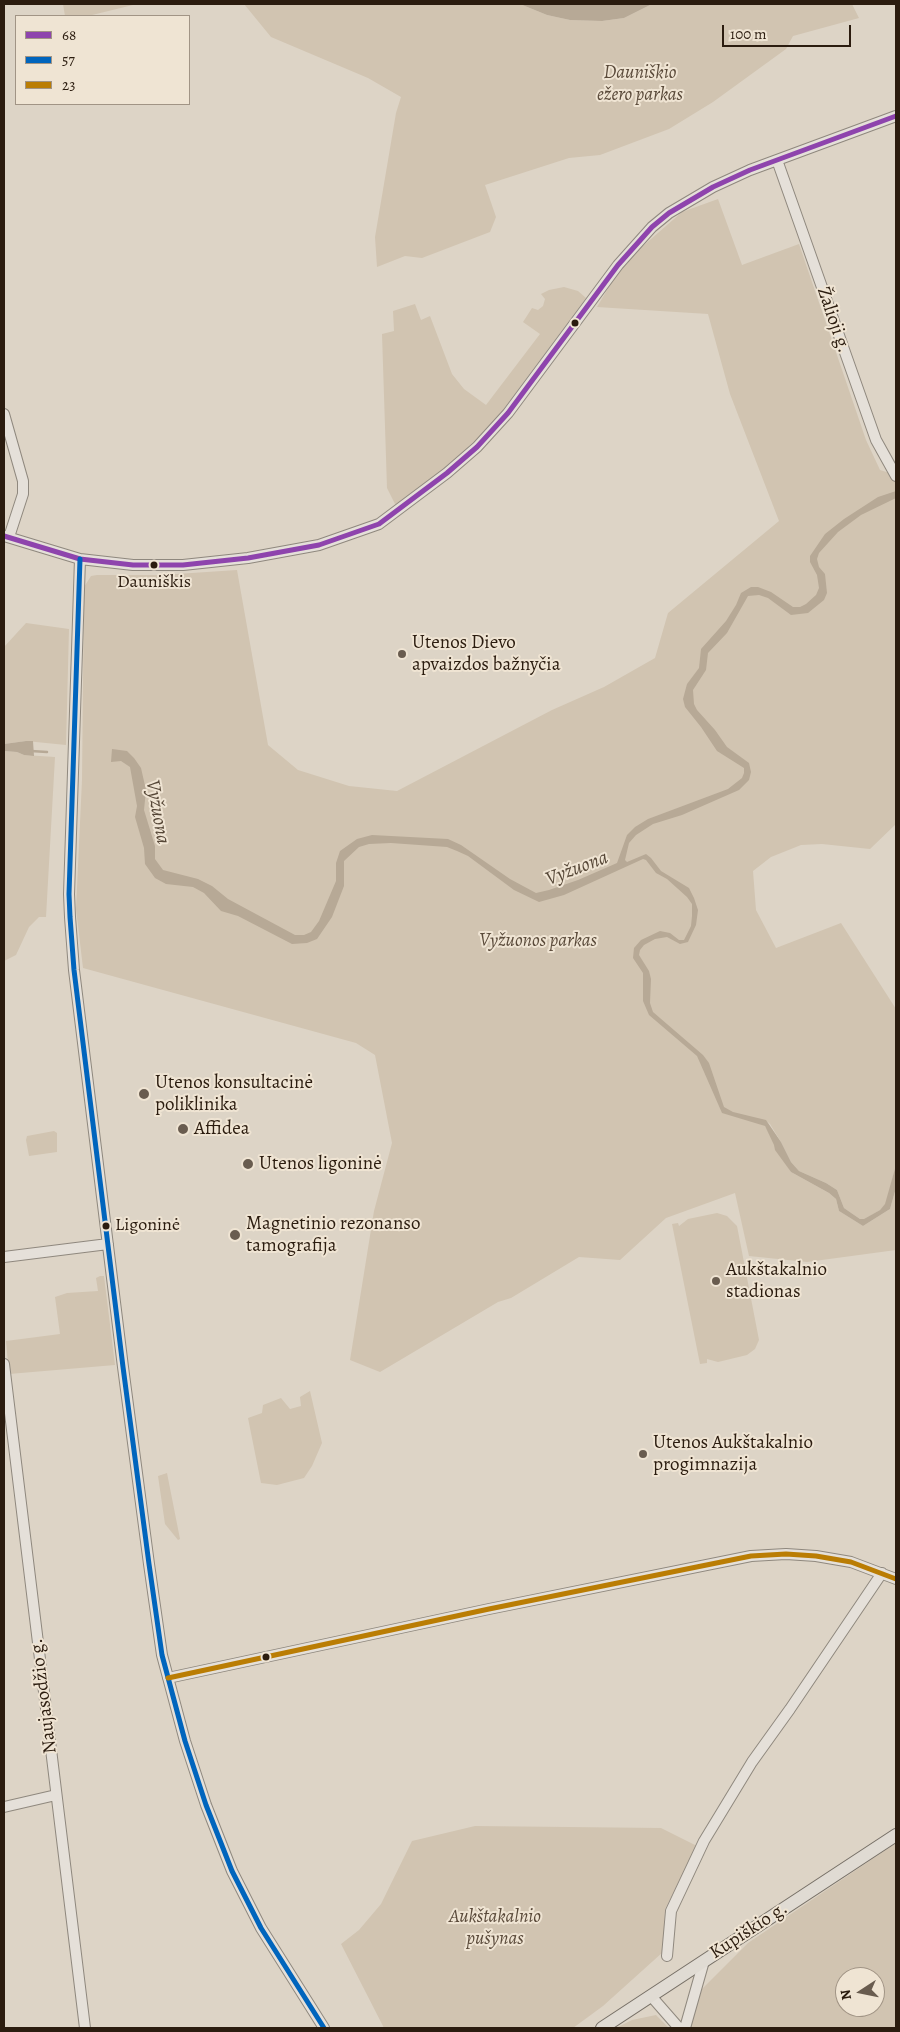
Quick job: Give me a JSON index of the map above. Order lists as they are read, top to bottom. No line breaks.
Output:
{"streets":{"main road":["Kupiškio g."],"street":["Žalioji g.","Naujasodžio g."]},"water":["Vyžuona"],"parks":["Dauniškio ežero parkas","Vyžuonos parkas","Aukštakalnio pušynas"],"places":["Dauniškis","Utenos Dievo apvaizdos bažnyčia","Utenos konsultacinė poliklinika","Affidea","Utenos ligoninė","Ligoninė","Magnetinio rezonanso tamografija","Aukštakalnio stadionas","Utenos Aukštakalnio progimnazija"],"lines":["transit line 68","transit line 57","transit line 23"],"legend":["68","57","23"],"scale_bar":"100 m","north":"left"}
